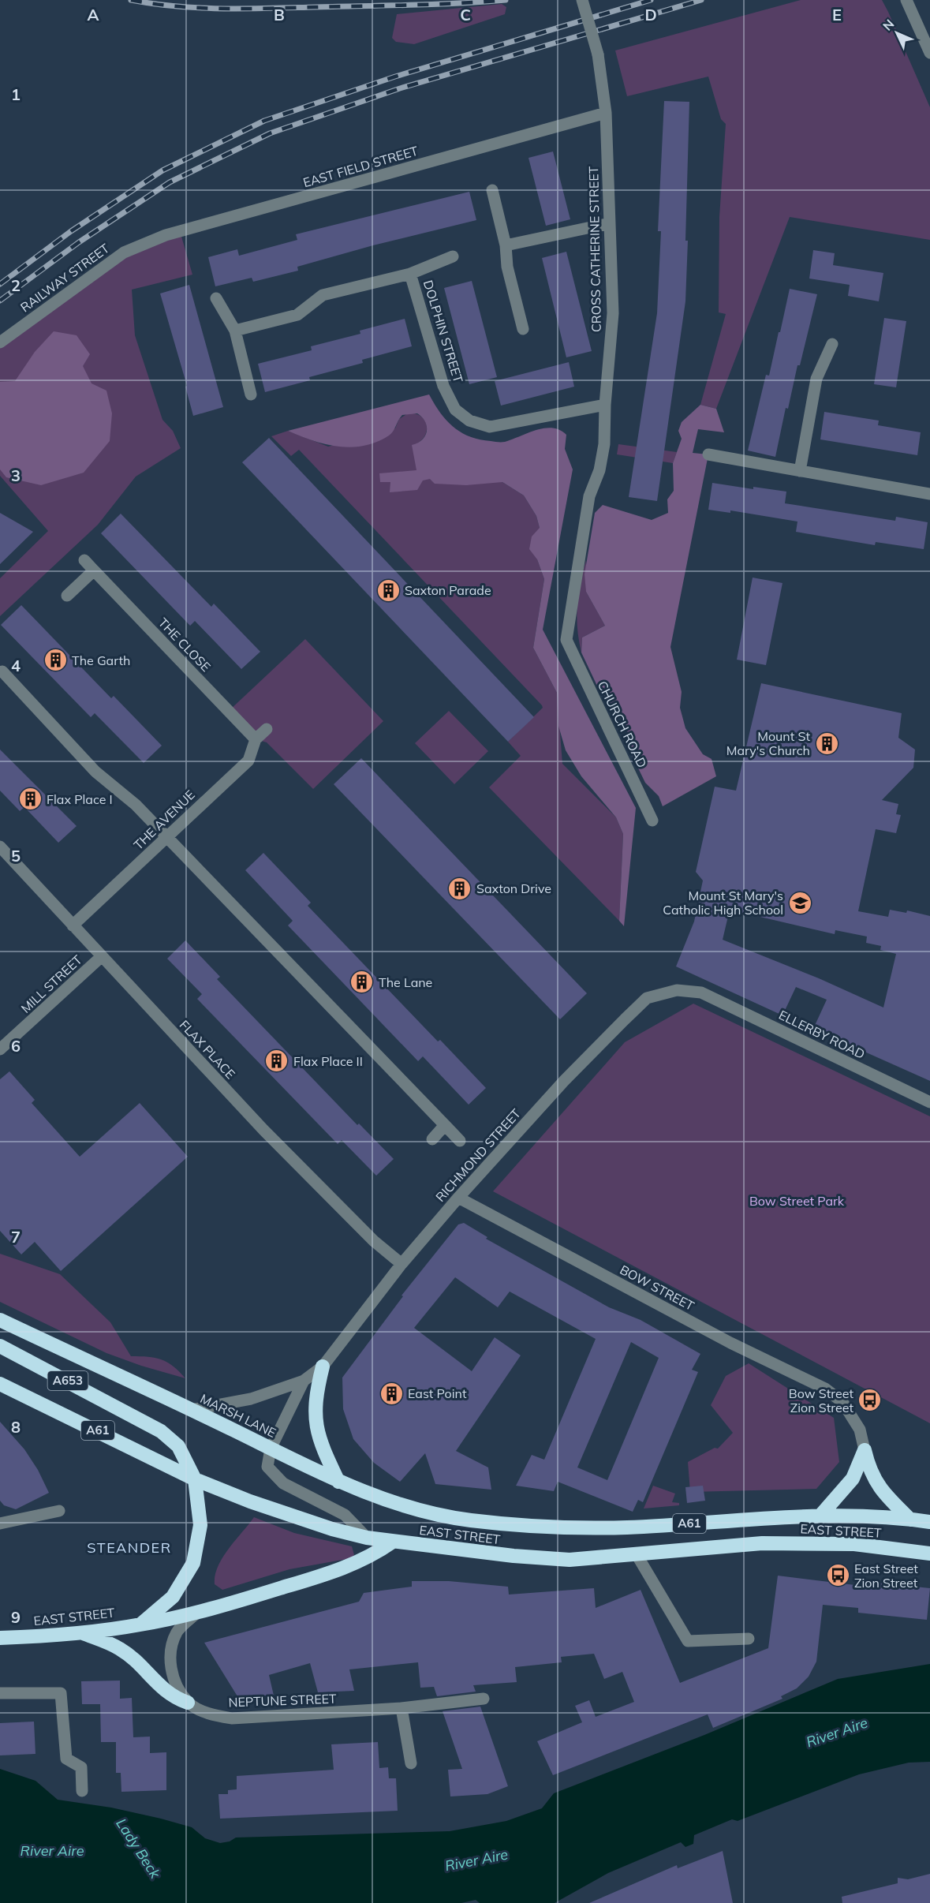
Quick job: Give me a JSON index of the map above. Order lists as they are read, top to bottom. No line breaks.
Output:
{"streets":{"highway":["A653","MARSH LANE","A61","EAST STREET"],"street":["EAST FIELD STREET","CROSS CATHERINE STREET","RAILWAY STREET","DOLPHIN STREET","THE CLOSE","CHURCH ROAD","THE AVENUE","MILL STREET","ELLERBY ROAD","FLAX PLACE","RICHMOND STREET","BOW STREET","NEPTUNE STREET"]},"crossings":[["EAST FIELD STREET","CROSS CATHERINE STREET"],["EAST FIELD STREET","RAILWAY STREET"],["CROSS CATHERINE STREET","DOLPHIN STREET"],["CROSS CATHERINE STREET","CHURCH ROAD"],["THE CLOSE","THE AVENUE"],["THE AVENUE","FLAX PLACE"],["MILL STREET","FLAX PLACE"],["ELLERBY ROAD","RICHMOND STREET"],["FLAX PLACE","RICHMOND STREET"],["RICHMOND STREET","BOW STREET"],["RICHMOND STREET","MARSH LANE"],["RICHMOND STREET","A61"],["A653","A61"],["A653","EAST STREET"],["MARSH LANE","EAST STREET"],["A61","EAST STREET"]],"districts":["STEANDER"],"water":["River Aire","Lady Beck"],"parks":["Bow Street Park"],"places":{"building":["Saxton Parade","The Garth","Mount St Mary's Church","Flax Place I","Saxton Drive","The Lane","Flax Place II","East Point"],"school or university":["Mount St Mary's Catholic High School"],"bus stop":["Bow Street Zion Street","East Street Zion Street"]},"north":"top left","grid":{"columns":["A","B","C","D","E"],"rows":["1","2","3","4","5","6","7","8","9"]}}
